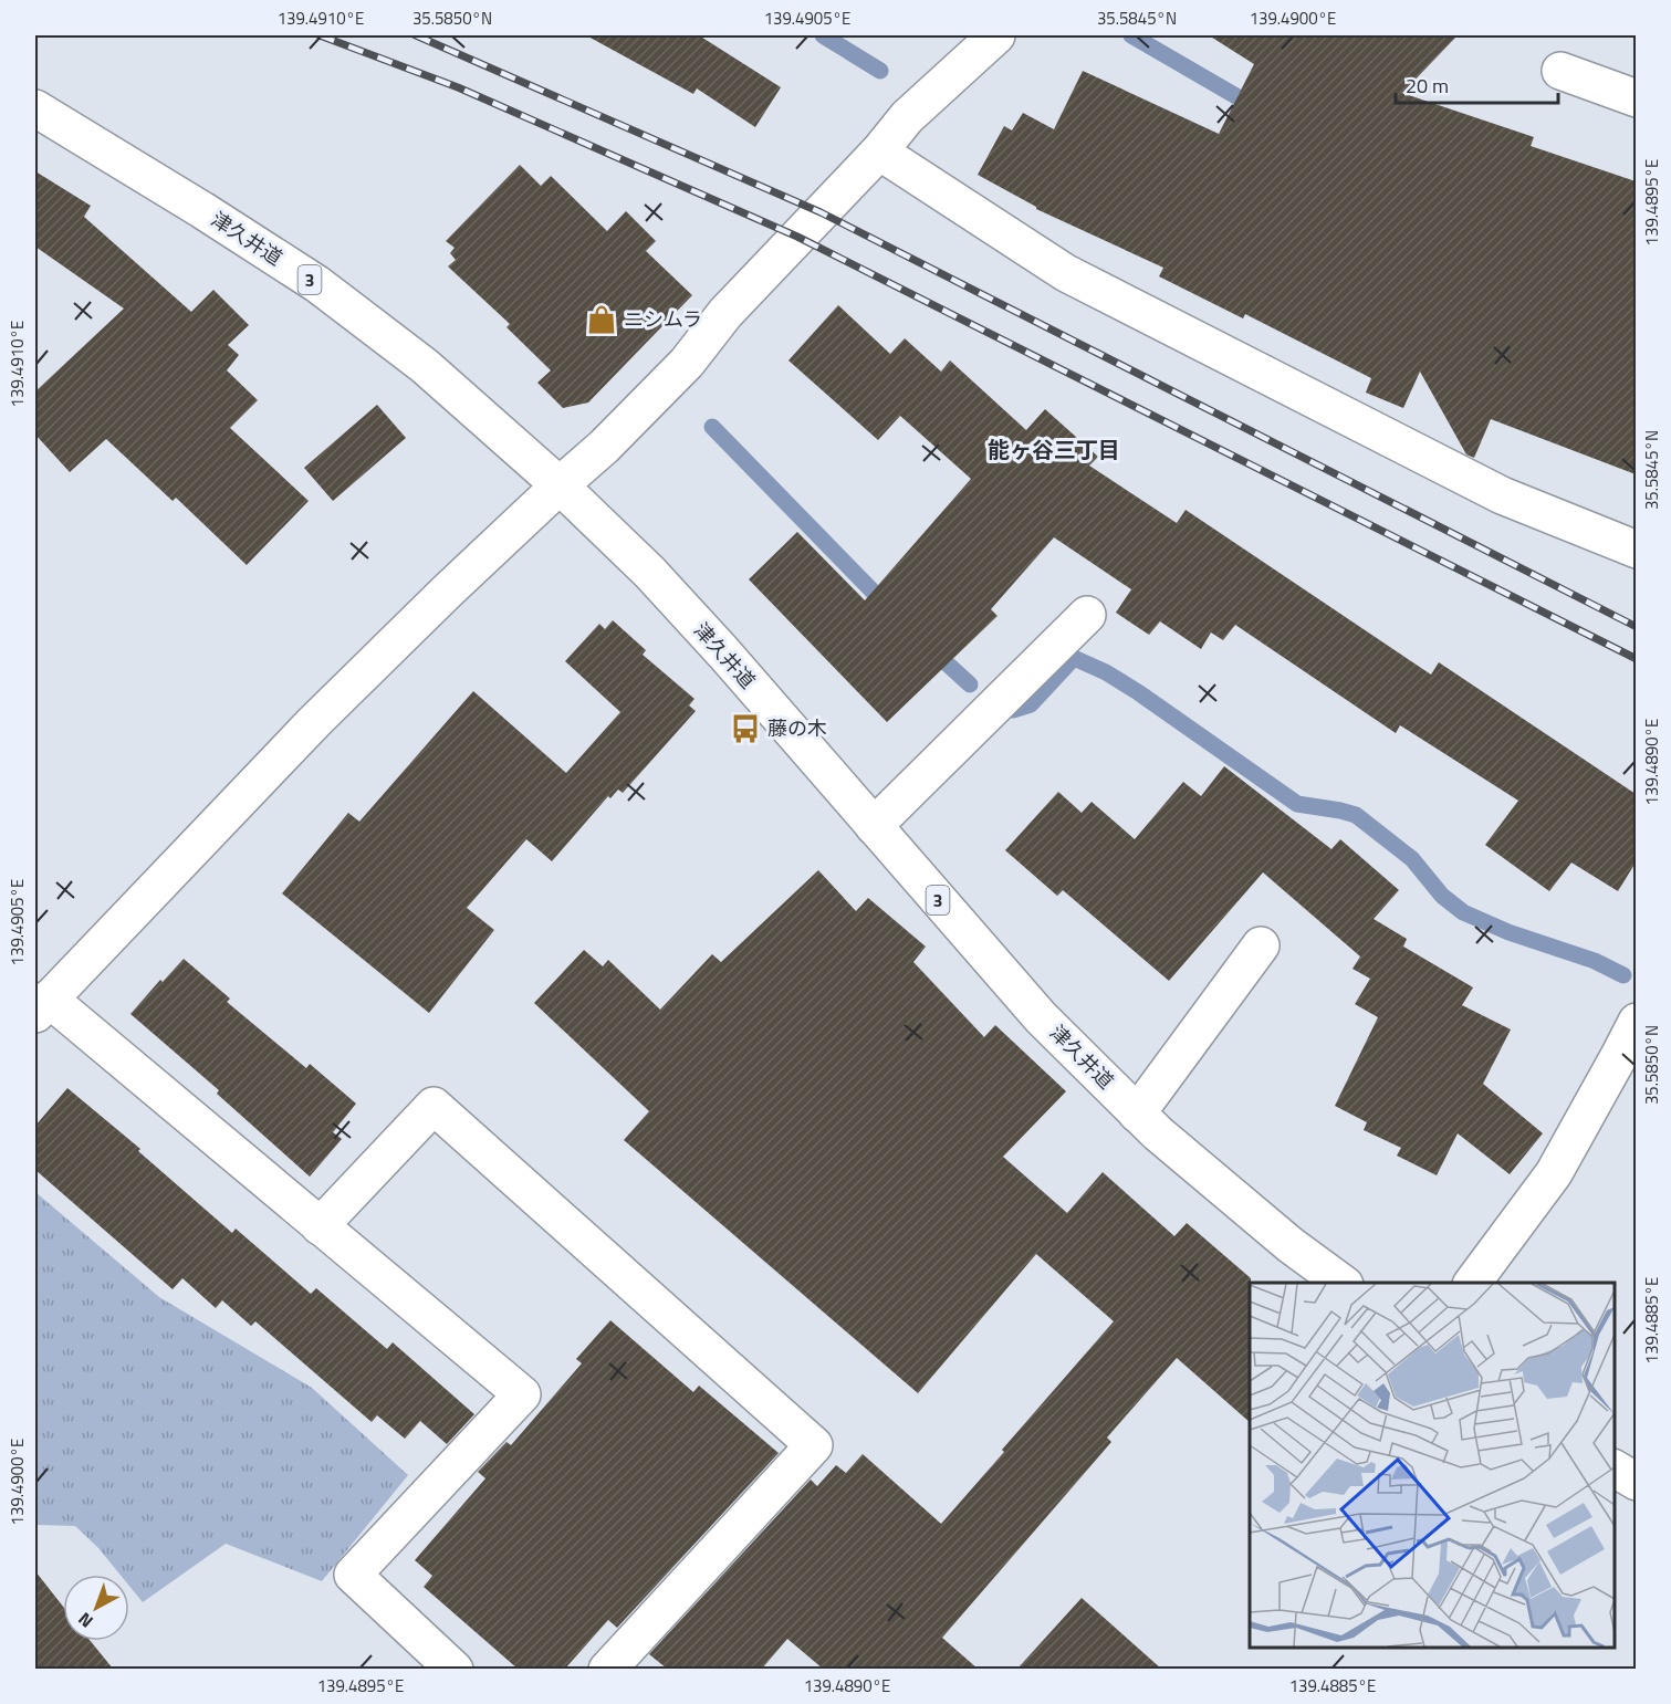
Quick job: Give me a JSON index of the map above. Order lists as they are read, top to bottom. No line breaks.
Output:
{"streets":{"street":["津久井道","3"]},"districts":["能ヶ谷三丁目"],"places":{"shop":["ニシムラ"],"bus stop":["藤の木"]},"scale_bar":"20 m","north":"bottom left","coordinates":["139.4910°E","35.5850°N","139.4905°E","35.5845°N","139.4900°E","139.4895°E","139.4890°E","139.4885°E"]}
